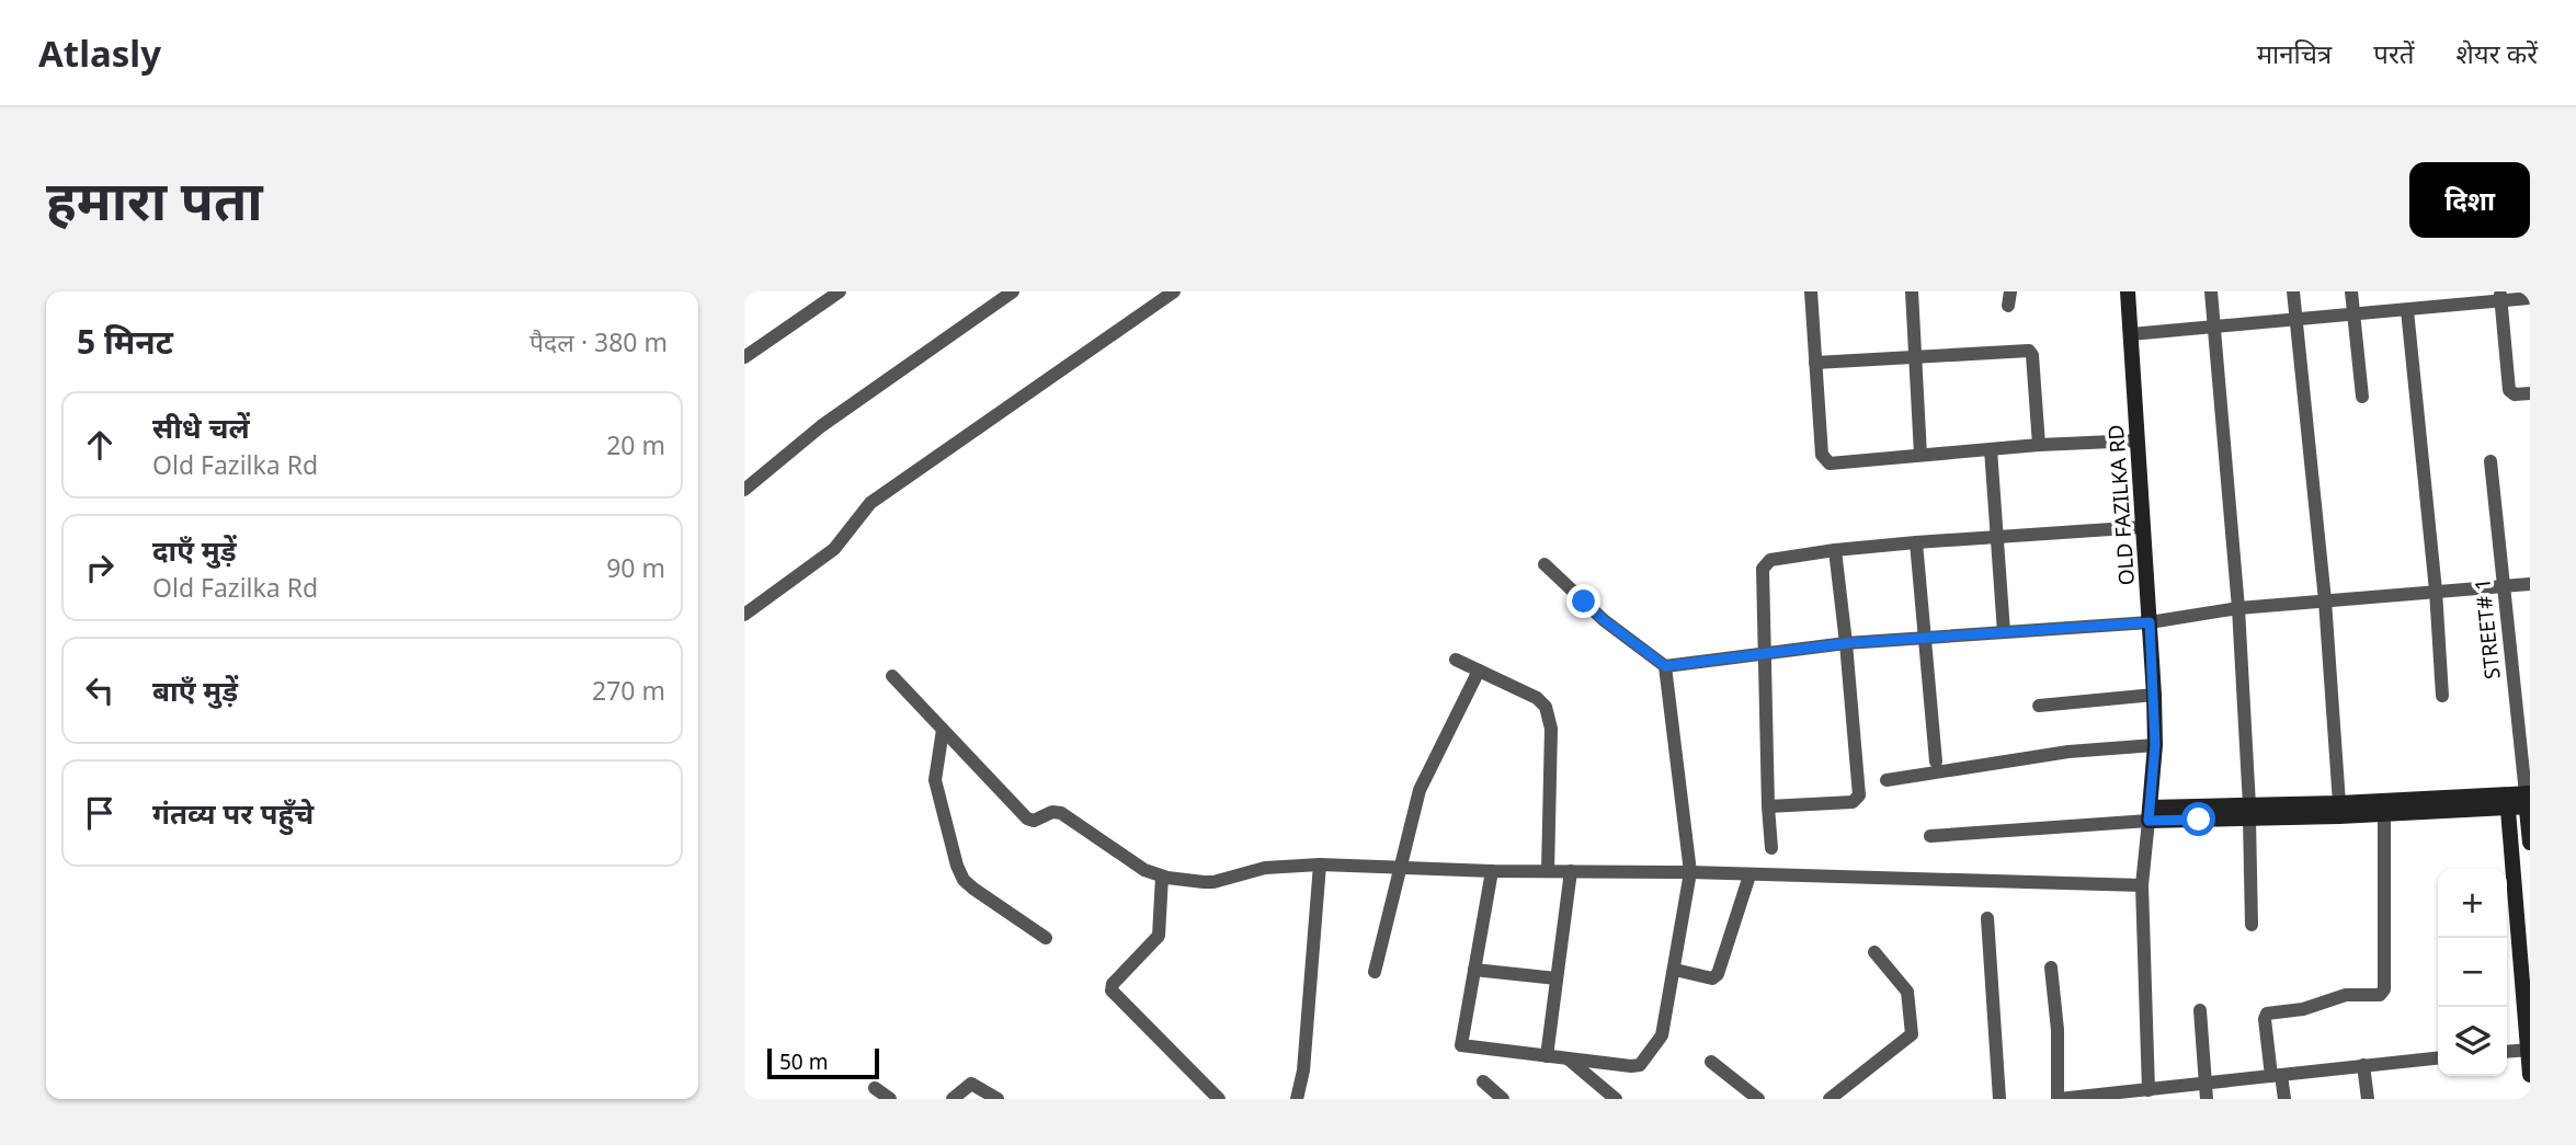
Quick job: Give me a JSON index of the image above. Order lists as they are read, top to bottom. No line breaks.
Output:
{"streets":{"main road":["OLD FAZILKA RD"],"street":["STREET# 1"]},"scale_bar":"50 m","page":{"header":"Atlasly","nav":["मानचित्र","परतें","शेयर करें"],"buttons":"दिशा","title":"हमारा पता","heading":["5 मिनट","पैदल · 380 m"],"list":[["सीधे चलें","Old Fazilka Rd","20 m"],["दाएँ मुड़ें","Old Fazilka Rd","90 m"],["बाएँ मुड़ें","270 m"],"गंतव्य पर पहुँचे"],"map_buttons":["+","−"],"scale":"50 m"}}
